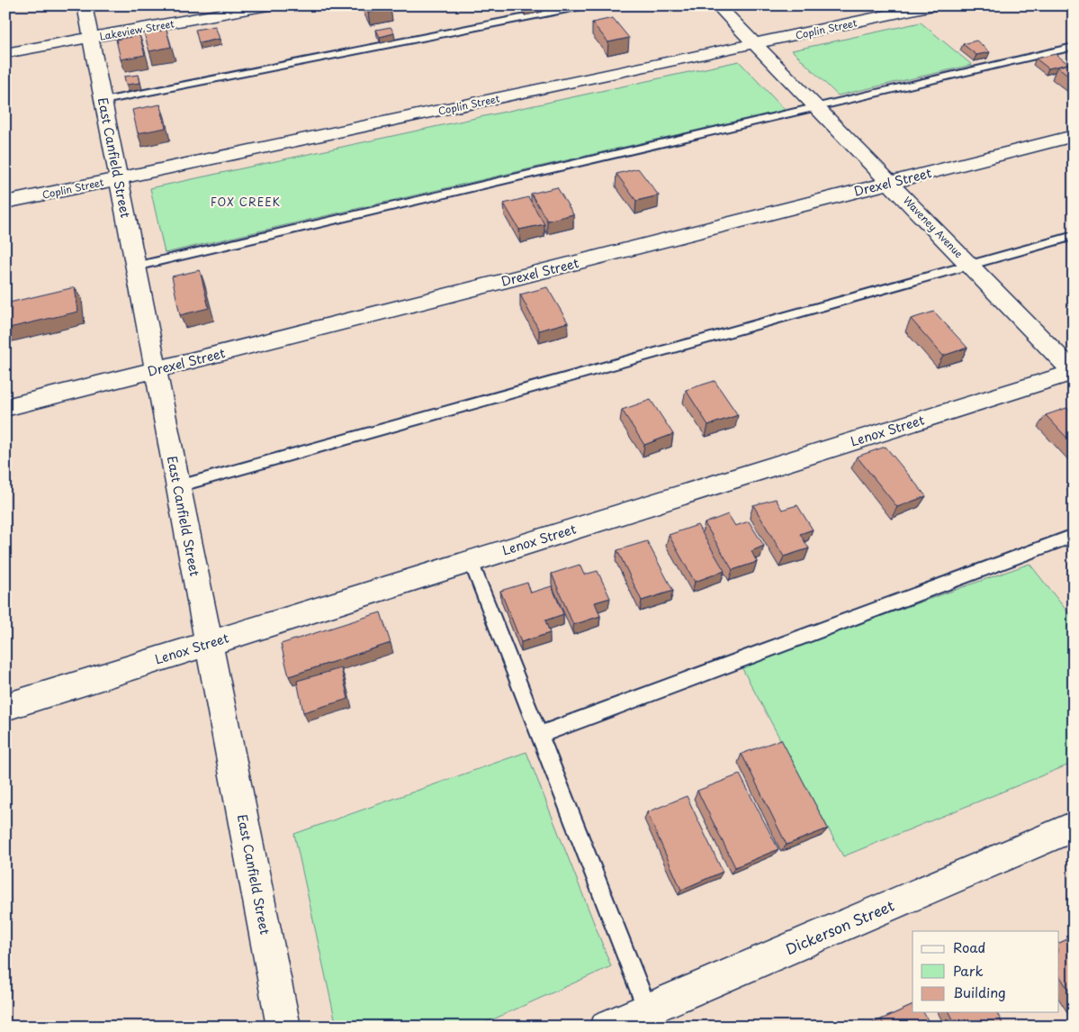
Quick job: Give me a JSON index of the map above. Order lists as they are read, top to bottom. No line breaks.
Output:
{"streets":{"street":["Coplin Street","Lakeview Street","East Canfield Street","Drexel Street","Waveney Avenue","Lenox Street","Dickerson Street"]},"crossings":[["Coplin Street","East Canfield Street"],["Coplin Street","Waveney Avenue"],["Lakeview Street","East Canfield Street"],["East Canfield Street","Drexel Street"],["East Canfield Street","Lenox Street"],["Drexel Street","Waveney Avenue"],["Waveney Avenue","Lenox Street"]],"districts":["FOX CREEK"],"legend":["Road","Park","Building"]}
